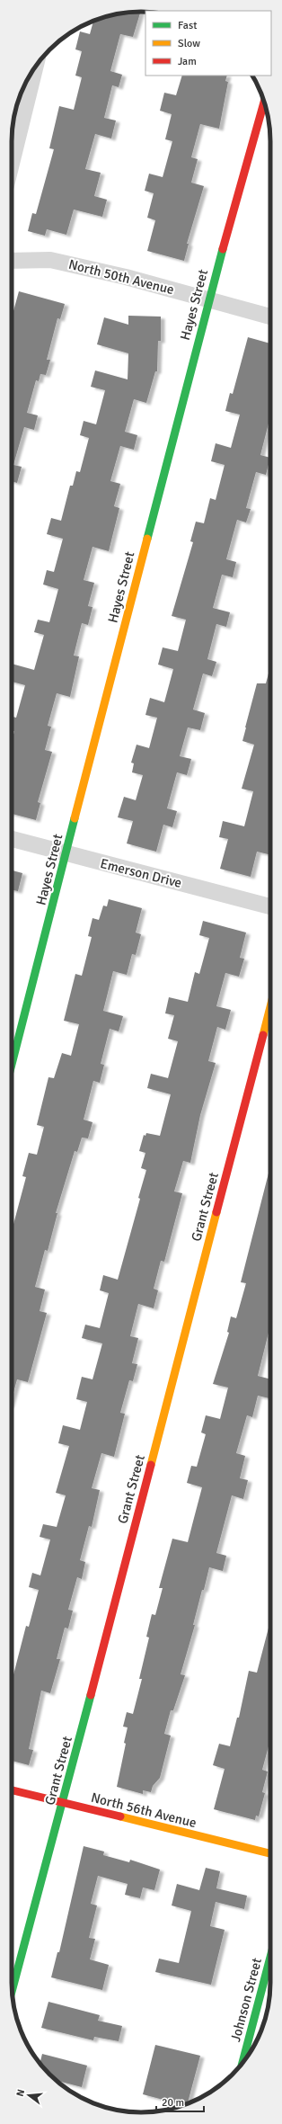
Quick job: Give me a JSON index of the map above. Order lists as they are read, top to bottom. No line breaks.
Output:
{"streets":{"street":["North 50th Avenue","Hayes Street","Emerson Drive","Grant Street","North 56th Avenue","Johnson Street"]},"crossings":[["North 50th Avenue","Hayes Street"],["Hayes Street","Emerson Drive"],["Grant Street","North 56th Avenue"]],"legend":["Fast","Slow","Jam"],"scale_bar":"20 m","north":"left"}
